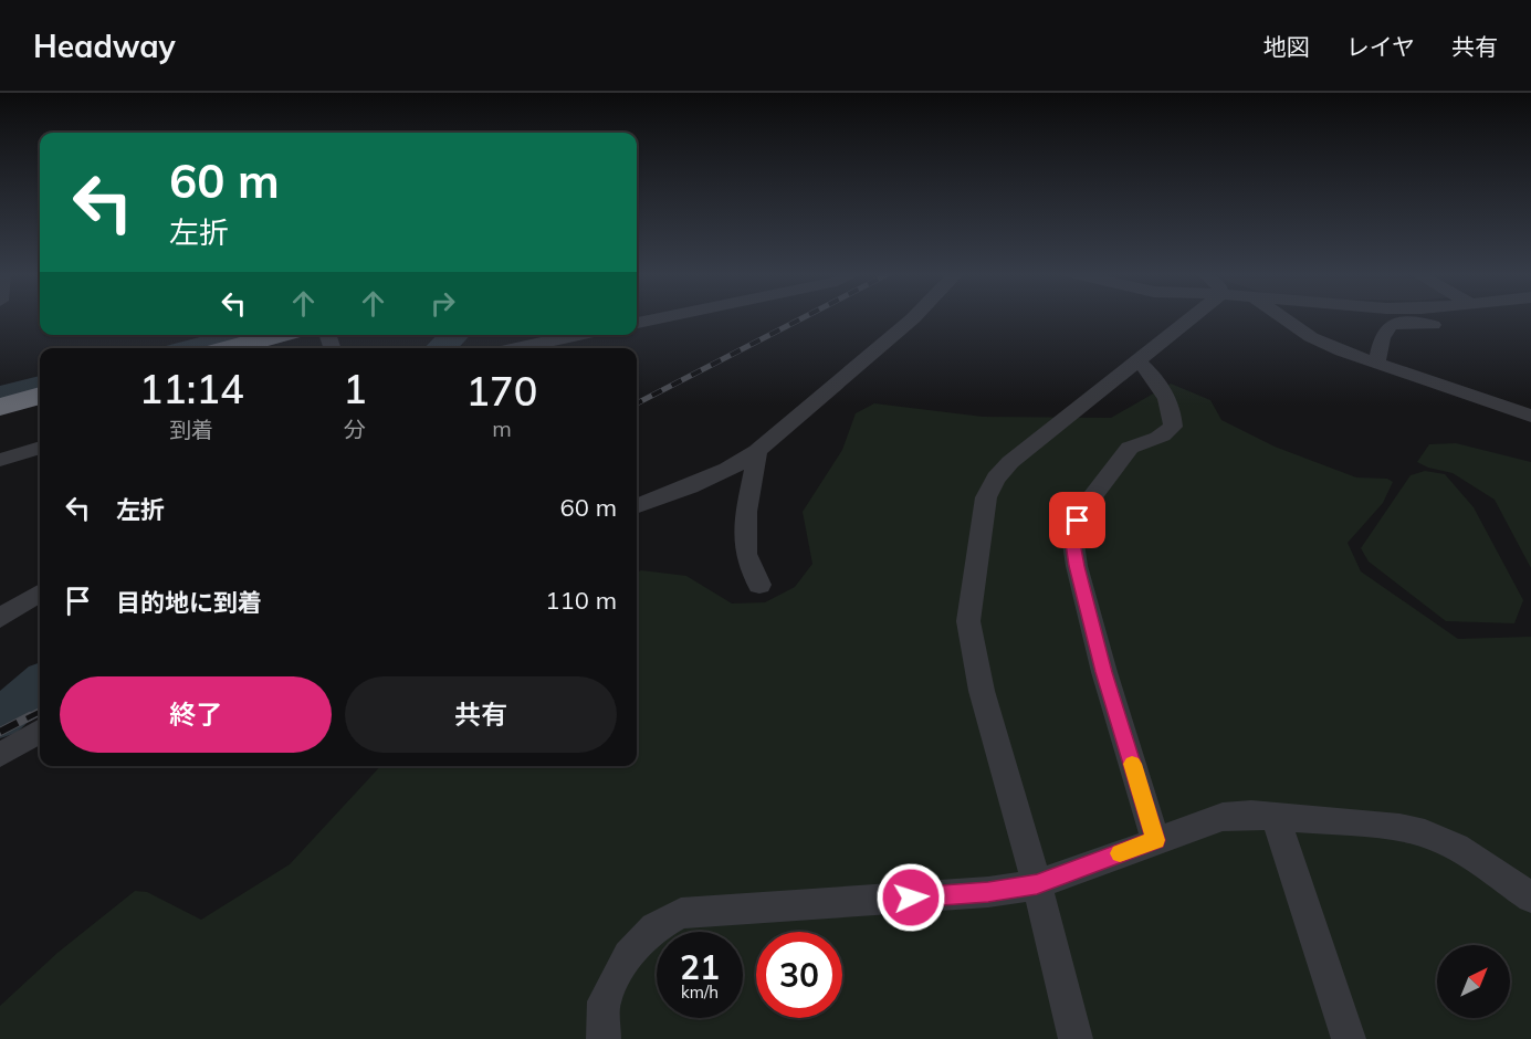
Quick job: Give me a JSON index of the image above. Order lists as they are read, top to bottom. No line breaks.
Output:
{"north":"top right","page":{"header":"Headway","nav":["地図","レイヤ","共有"],"turn":["60 m","左折"],"eta":["11:14","到着","1","分","170","m"],"list":[{"name":"左折","value":"60 m"},{"name":"目的地に到着","value":"110 m"}],"buttons":["終了","共有"],"speed":"21 km/h","limit":"30"}}
